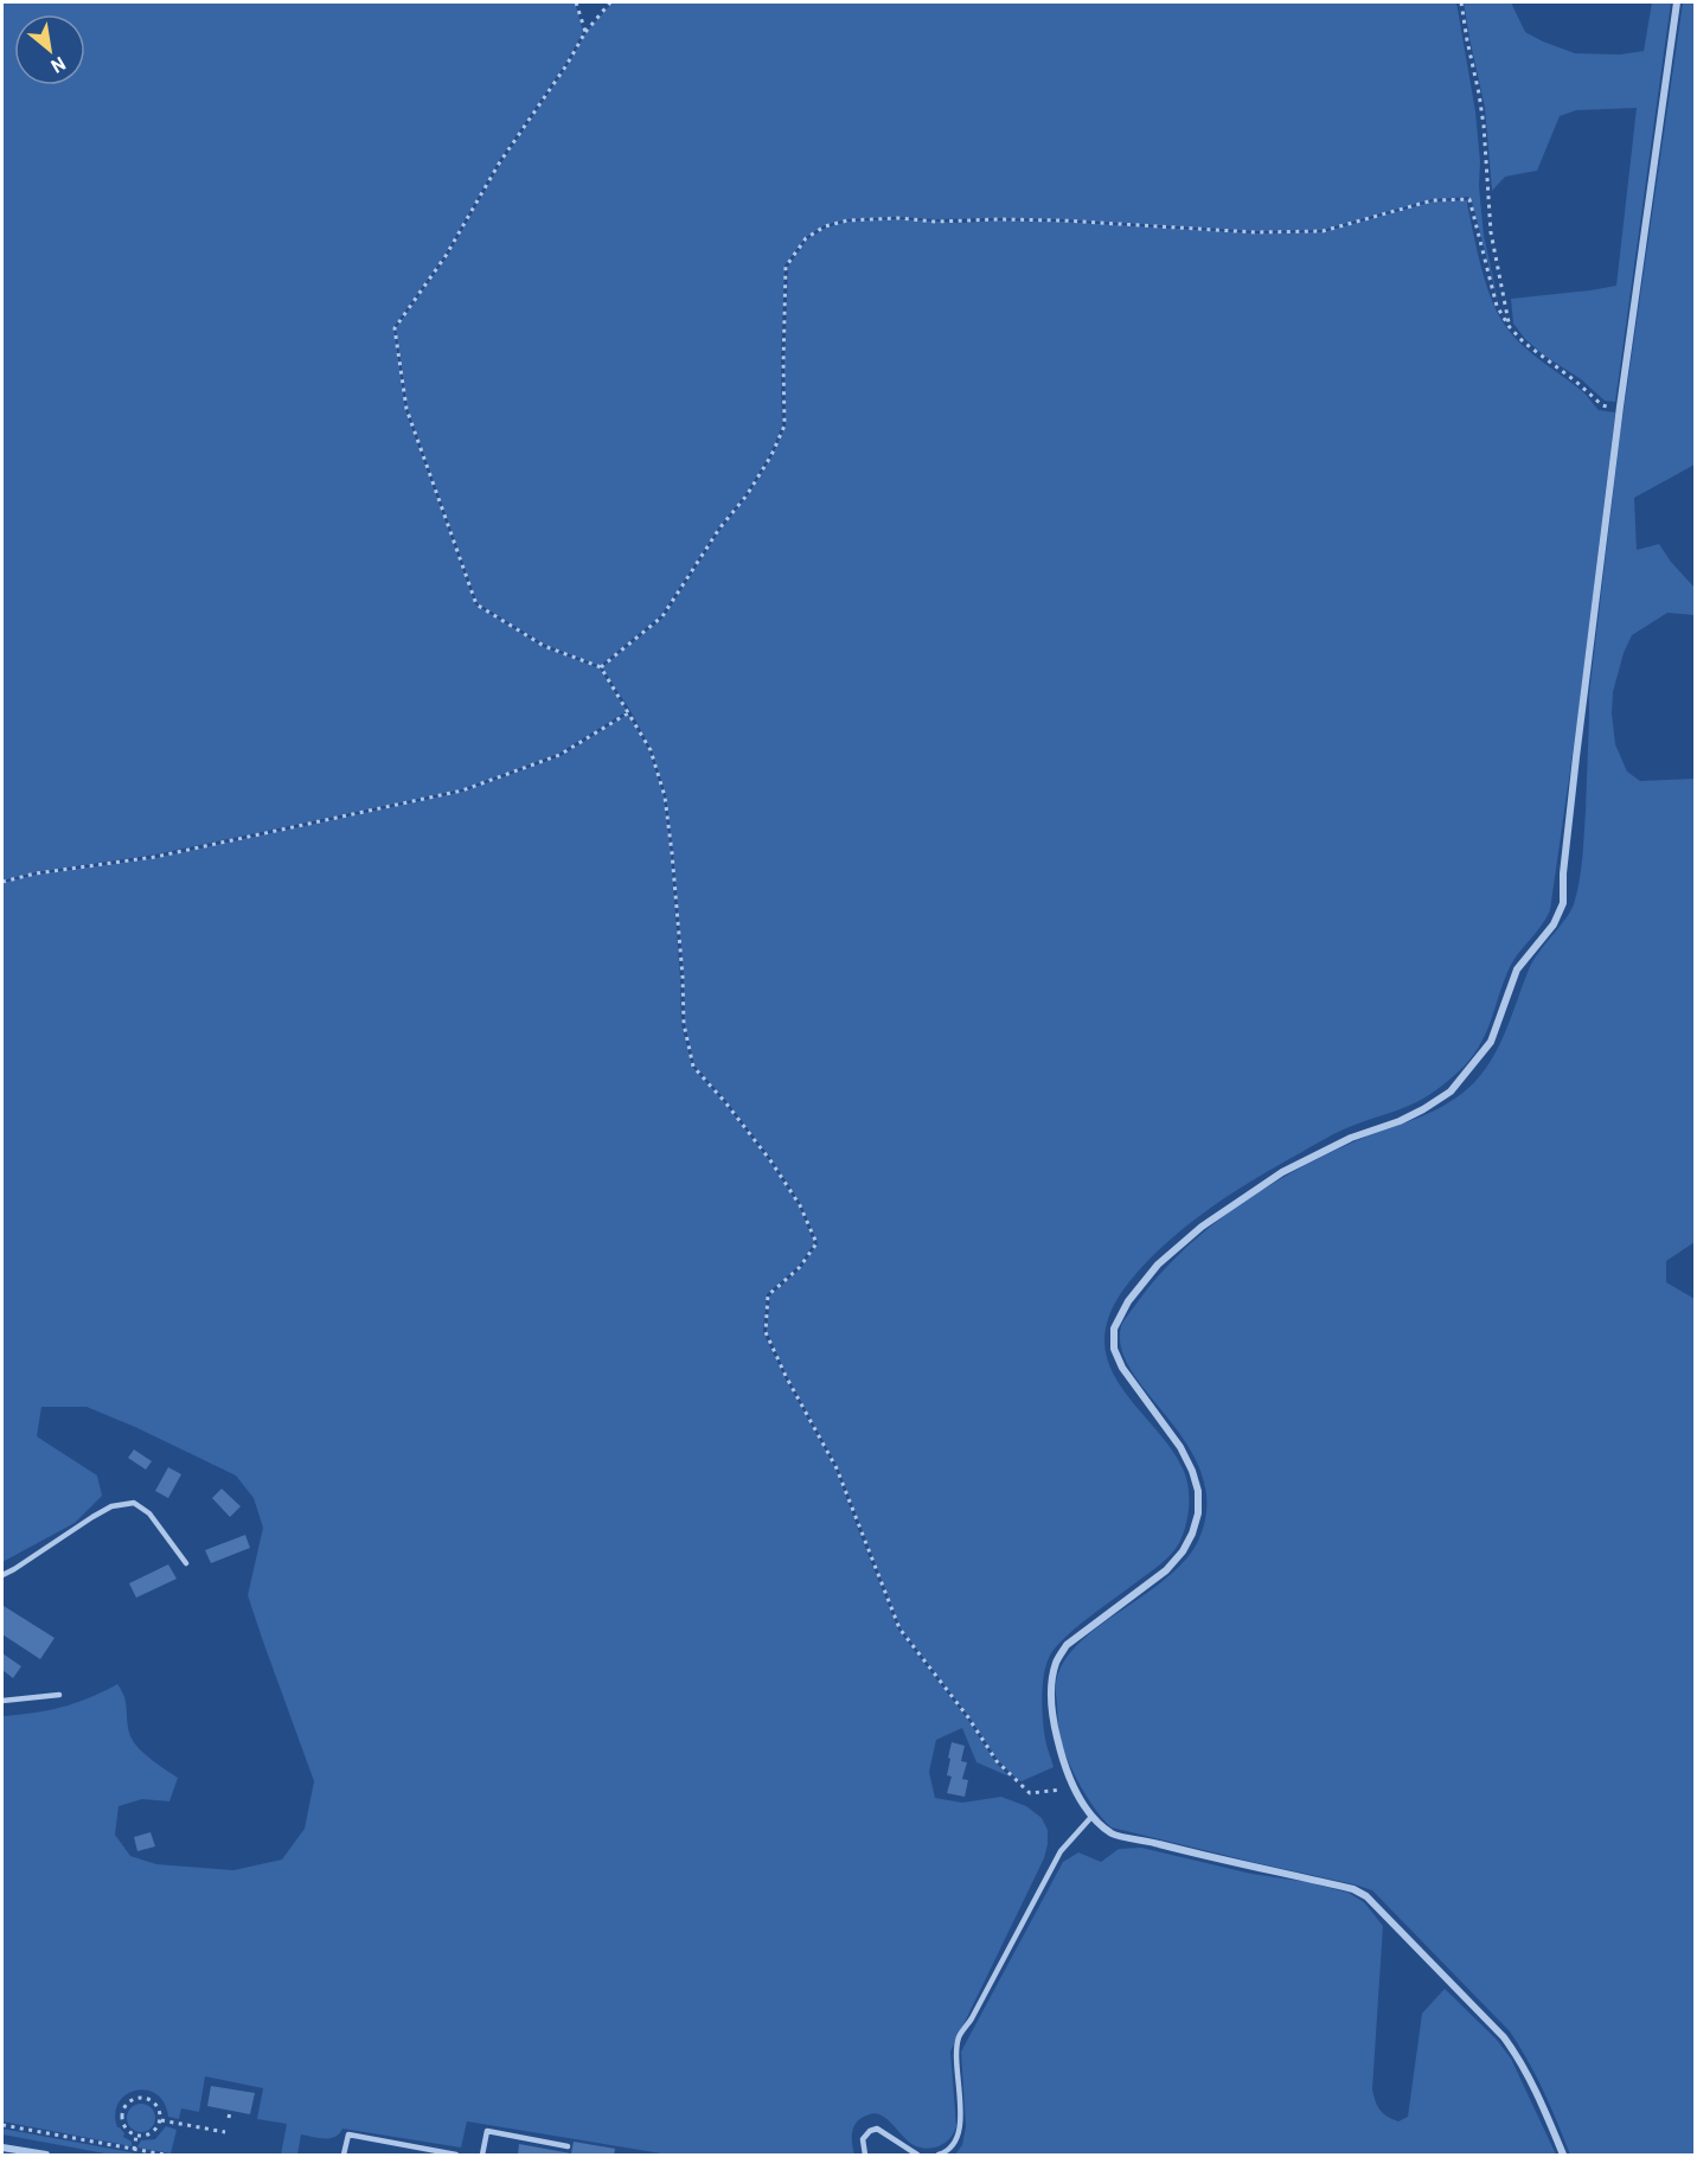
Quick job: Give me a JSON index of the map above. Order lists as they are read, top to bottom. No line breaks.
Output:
{"north":"bottom right"}
